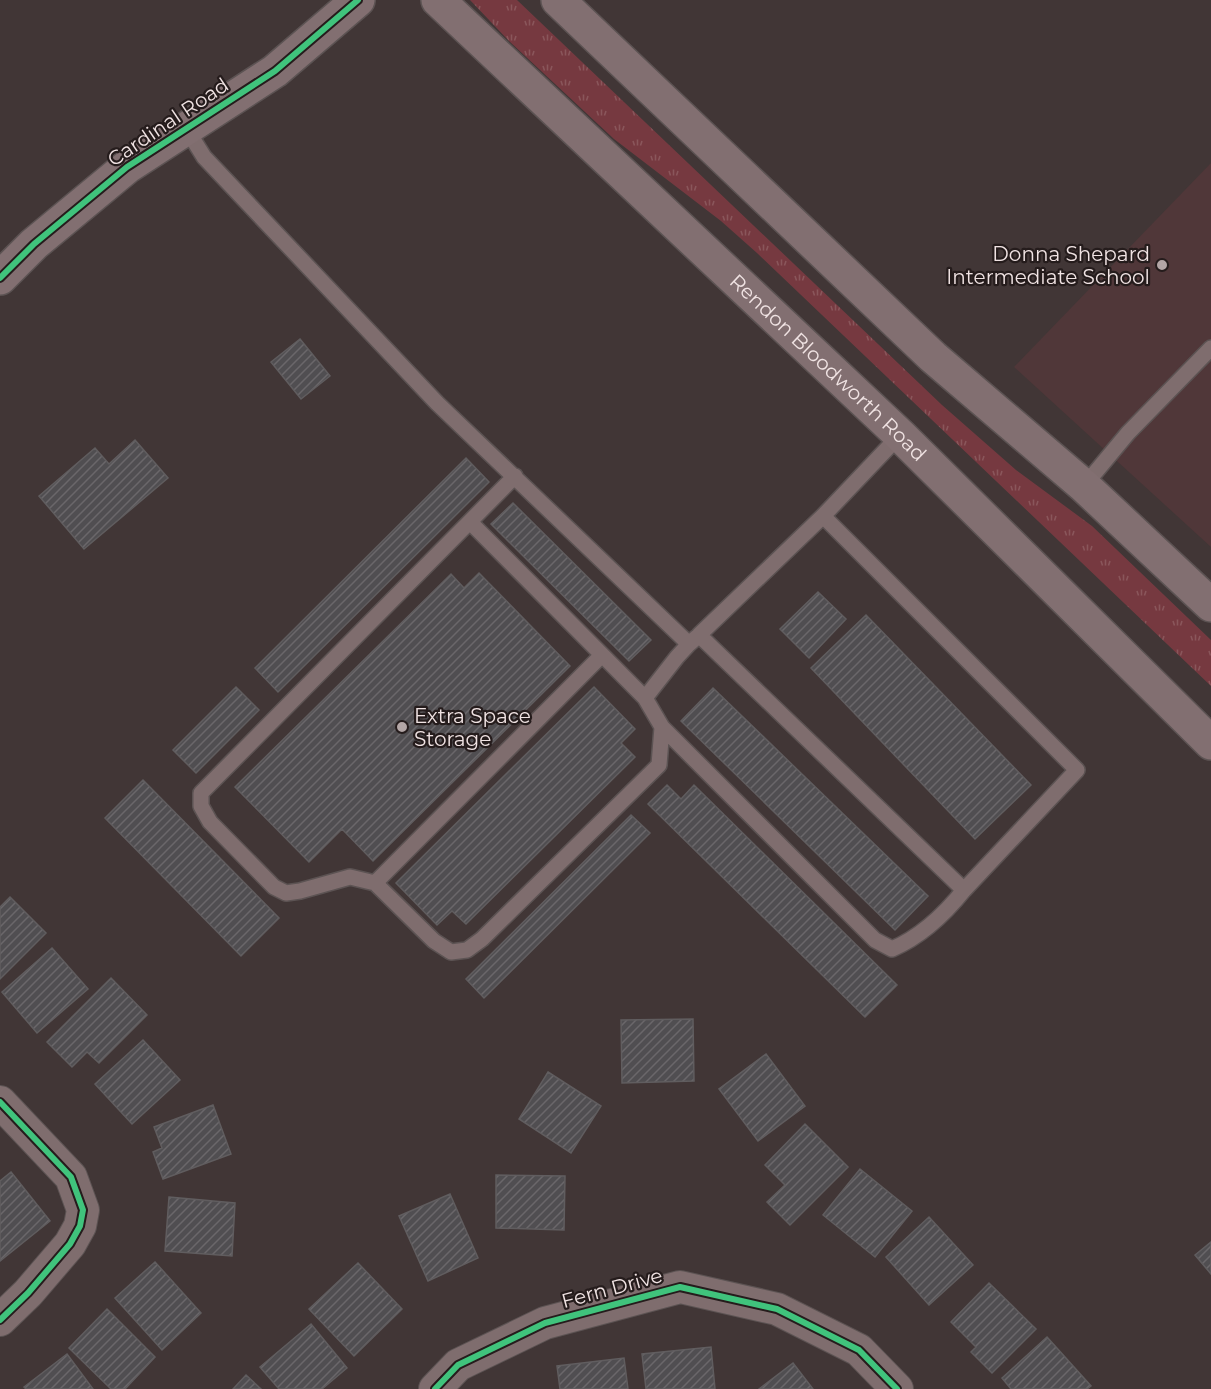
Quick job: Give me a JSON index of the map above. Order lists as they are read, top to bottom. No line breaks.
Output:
{"streets":{"main road":["Cardinal Road","Rendon Bloodworth Road"],"street":["Fern Drive"]},"places":["Donna Shepard Intermediate School","Extra Space Storage"]}
